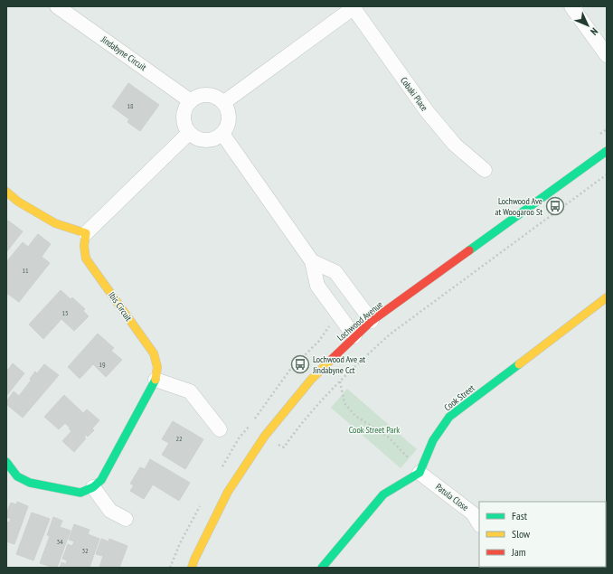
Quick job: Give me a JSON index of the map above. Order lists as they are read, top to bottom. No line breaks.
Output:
{"streets":{"street":["Jindabyne Circuit","Cobaki Place","Ibis Circuit","Lochwood Avenue","Cook Street","Patula Close"]},"crossings":[["Cook Street","Patula Close"]],"parks":["Cook Street Park"],"places":{"bus stop":["Lochwood Ave at Woogaroo St","Lochwood Ave at Jindabyne Cct"]},"house_numbers":["18","11","15","19","22","34","32"],"legend":["Fast","Slow","Jam"],"north":"bottom right"}
